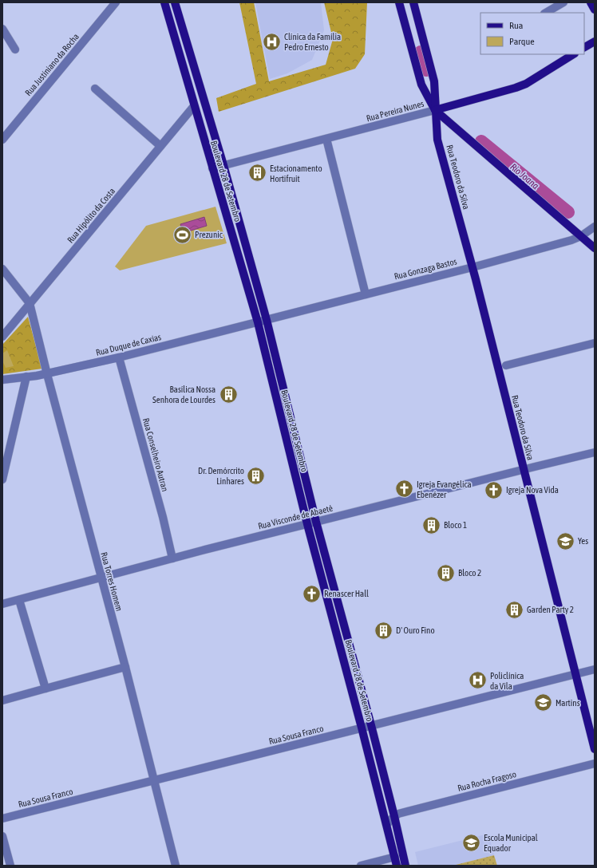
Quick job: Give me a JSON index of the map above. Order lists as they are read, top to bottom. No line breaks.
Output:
{"streets":{"main road":["Rua Pereira Nunes","Rua Teodoro da Silva","Boulevard 28 de Setembro"],"street":["Rua Justiniano da Rocha","Rua Hipólito da Costa","Rua Gonzaga Bastos","Rua Duque de Caxias","Rua Conselheiro Autran","Rua Visconde de Abaeté","Rua Torres Homem","Rua Sousa Franco","Rua Rocha Fragoso"]},"crossings":[["Rua Pereira Nunes","Rua Teodoro da Silva"],["Rua Pereira Nunes","Boulevard 28 de Setembro"],["Rua Teodoro da Silva","Rua Gonzaga Bastos"],["Rua Teodoro da Silva","Rua Visconde de Abaeté"],["Rua Teodoro da Silva","Rua Sousa Franco"],["Boulevard 28 de Setembro","Rua Hipólito da Costa"],["Boulevard 28 de Setembro","Rua Gonzaga Bastos"],["Boulevard 28 de Setembro","Rua Duque de Caxias"],["Boulevard 28 de Setembro","Rua Visconde de Abaeté"],["Boulevard 28 de Setembro","Rua Sousa Franco"],["Boulevard 28 de Setembro","Rua Rocha Fragoso"],["Rua Hipólito da Costa","Rua Torres Homem"],["Rua Gonzaga Bastos","Rua Duque de Caxias"],["Rua Duque de Caxias","Rua Conselheiro Autran"],["Rua Duque de Caxias","Rua Torres Homem"],["Rua Conselheiro Autran","Rua Visconde de Abaeté"],["Rua Visconde de Abaeté","Rua Torres Homem"],["Rua Torres Homem","Rua Sousa Franco"]],"water":["Rio Joana"],"places":{"hospital":["Clínica da Família Pedro Ernesto","Policlínica da Vila"],"building":["Estacionamento Hortifruit","Basílica Nossa Senhora de Lourdes","Dr. Demórcrito Linhares","Bloco 1","Bloco 2","Garden Party 2","D' Ouro Fino"],"sports":["Prezunic"],"church":["Igreja Evangélica Ebenézer","Igreja Nova Vida","Renascer Hall"],"school or university":["Yes","Martins","Escola Municipal Equador"]},"legend":["Rua","Parque"]}
